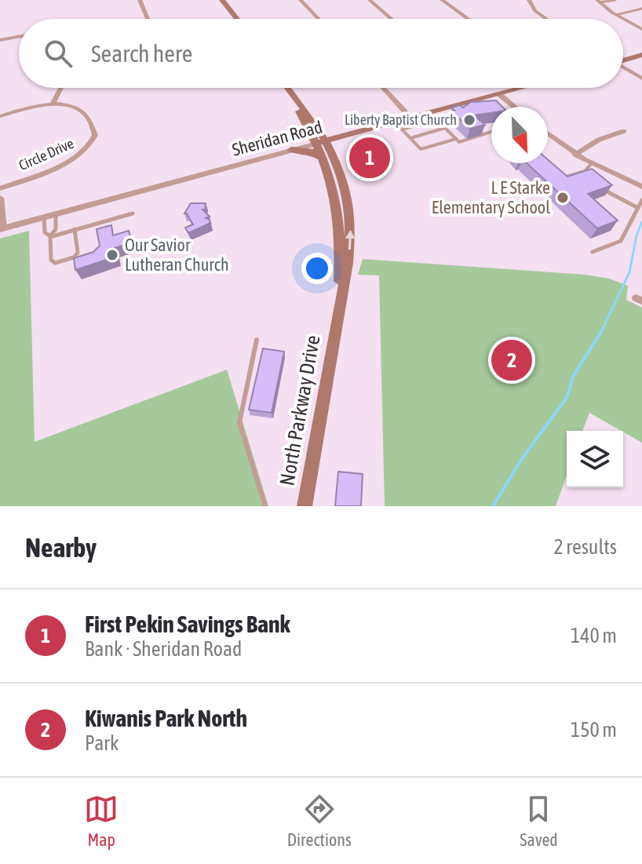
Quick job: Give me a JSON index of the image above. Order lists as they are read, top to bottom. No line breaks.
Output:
{"streets":{"main road":["Sheridan Road","North Parkway Drive"],"street":["Circle Drive"]},"crossings":[["Sheridan Road","North Parkway Drive"]],"places":["Liberty Baptist Church","L E Starke Elementary School","Our Savior Lutheran Church"],"north":"bottom right","page":{"search":"Search here","pins":["1","2"],"heading":["Nearby","2 results"],"list":[{"mark":"1","name":"First Pekin Savings Bank","note":"Bank · Sheridan Road","value":"140 m"},{"mark":"2","name":"Kiwanis Park North","note":"Park","value":"150 m"}],"nav":["Map","Directions","Saved"]}}
